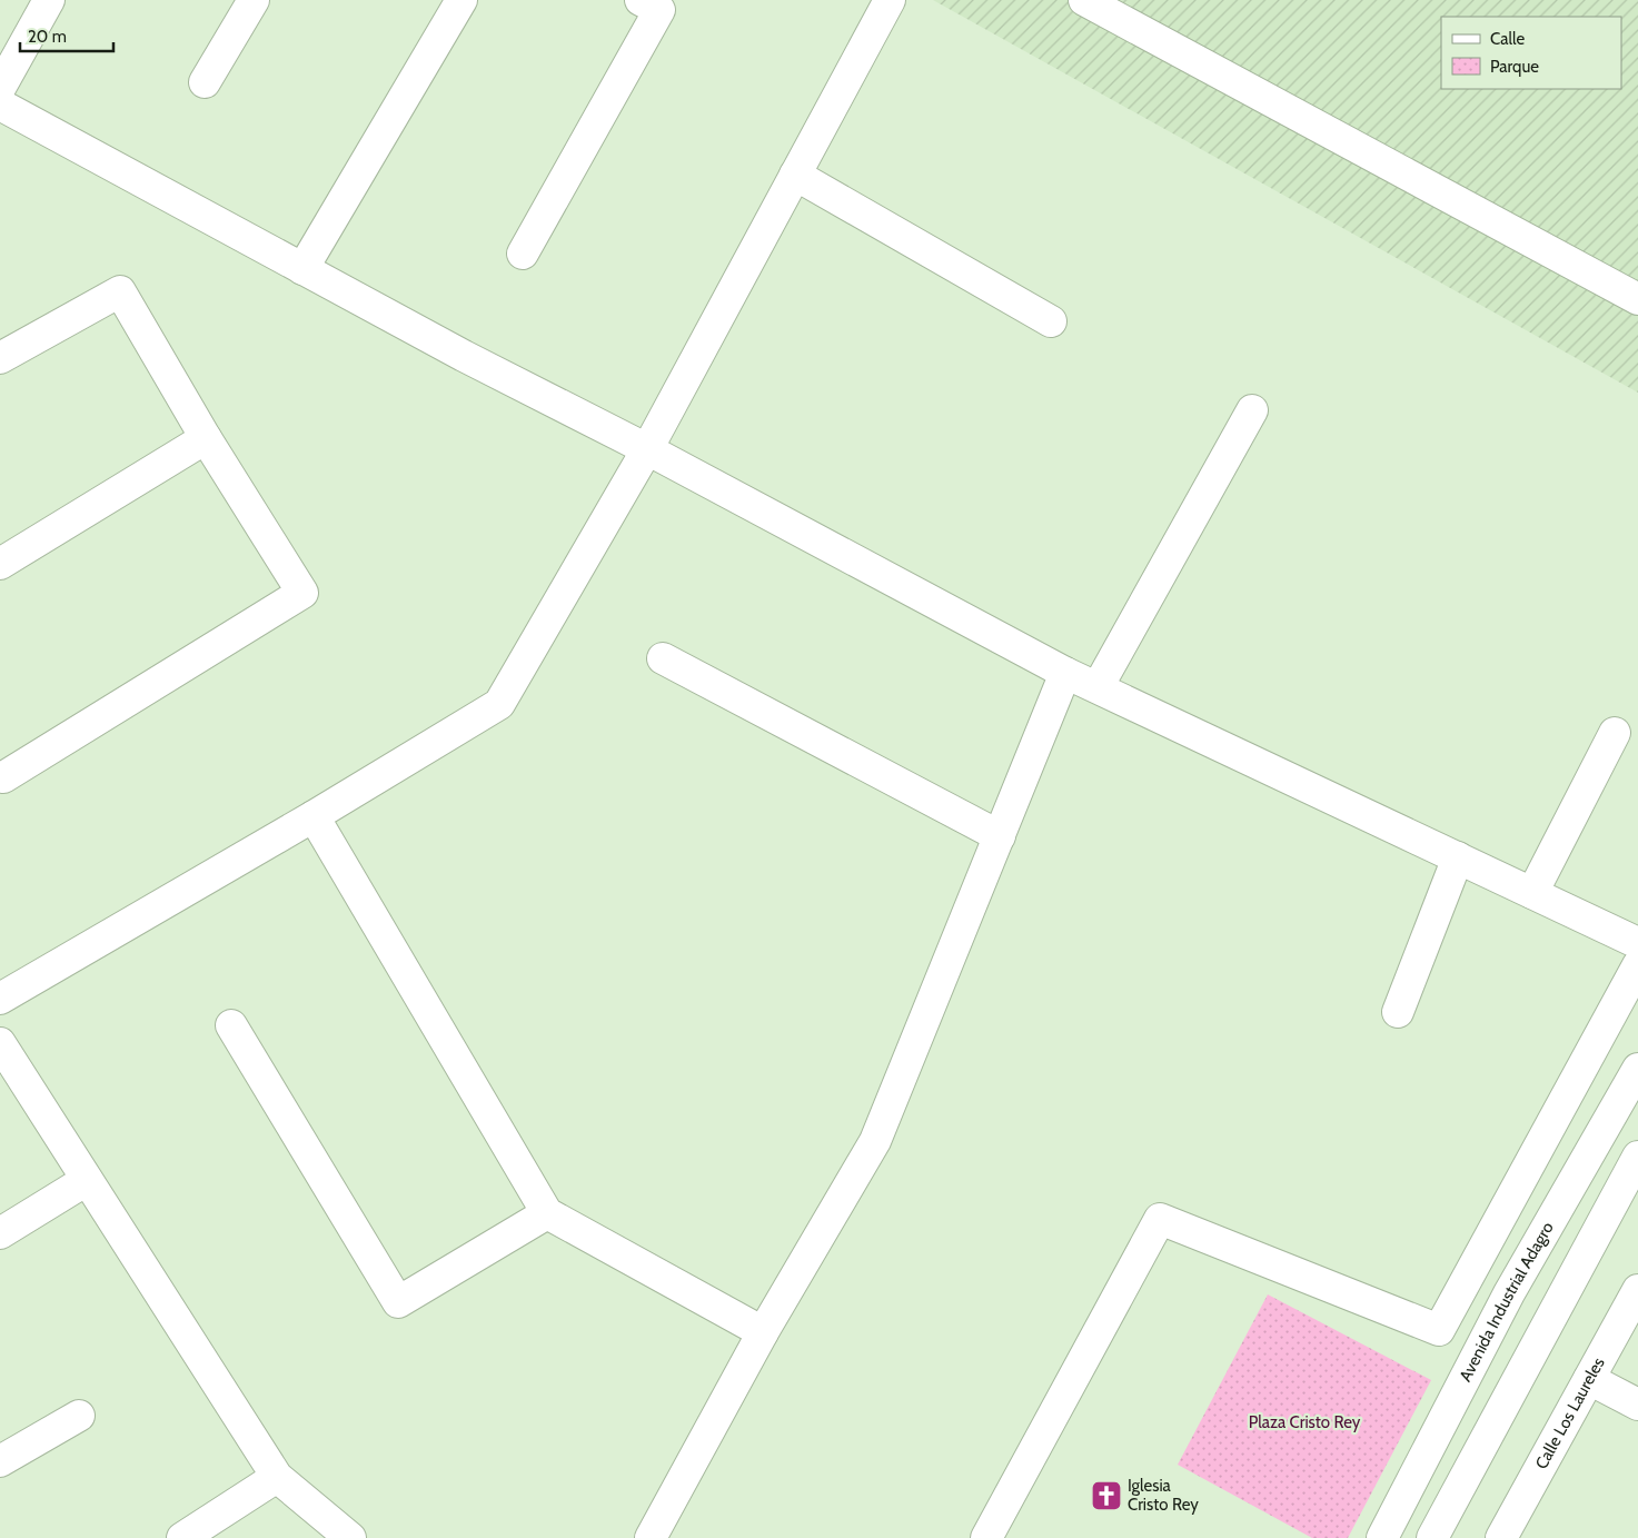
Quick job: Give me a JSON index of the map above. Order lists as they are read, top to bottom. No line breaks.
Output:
{"streets":{"street":["Avenida Industrial Adagro","Calle Los Laureles"]},"parks":["Plaza Cristo Rey"],"places":{"church":["Iglesia Cristo Rey"]},"legend":["Calle","Parque"],"scale_bar":"20 m"}
